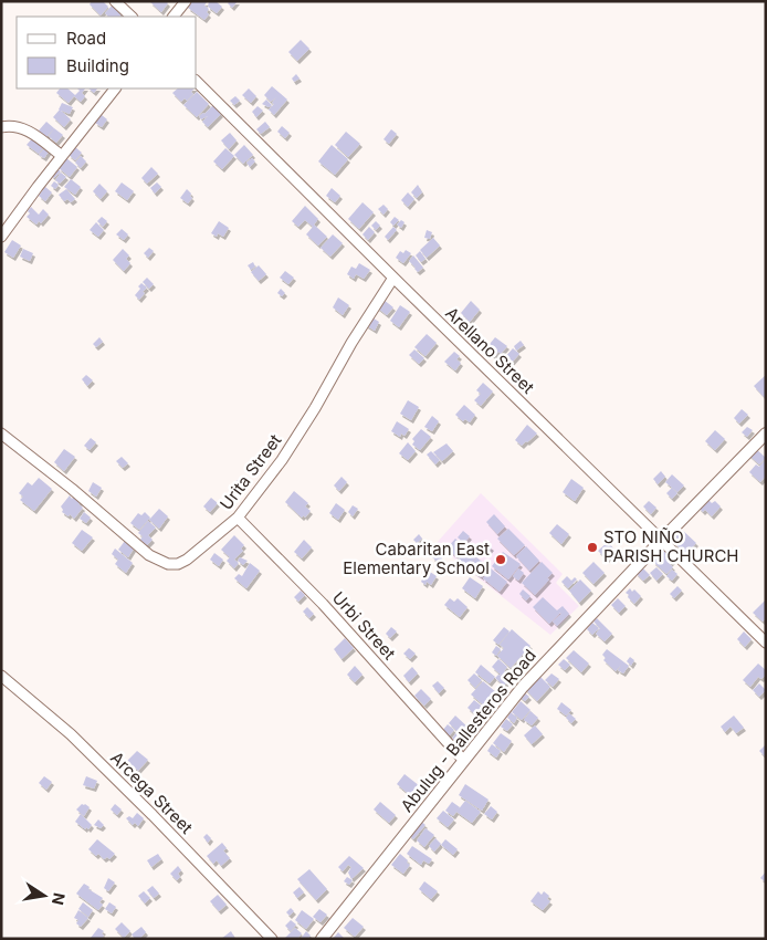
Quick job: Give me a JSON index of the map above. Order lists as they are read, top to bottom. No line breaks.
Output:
{"streets":{"main road":["Abulug - Ballesteros Road"],"street":["Arellano Street","Urita Street","Urbi Street","Arcega Street"]},"crossings":[["Arellano Street","Urita Street"],["Arellano Street","Abulug - Ballesteros Road"],["Urita Street","Urbi Street"],["Urbi Street","Abulug - Ballesteros Road"]],"places":["STO NIÑO PARISH CHURCH","Cabaritan East Elementary School"],"legend":["Road","Building"],"north":"right"}
